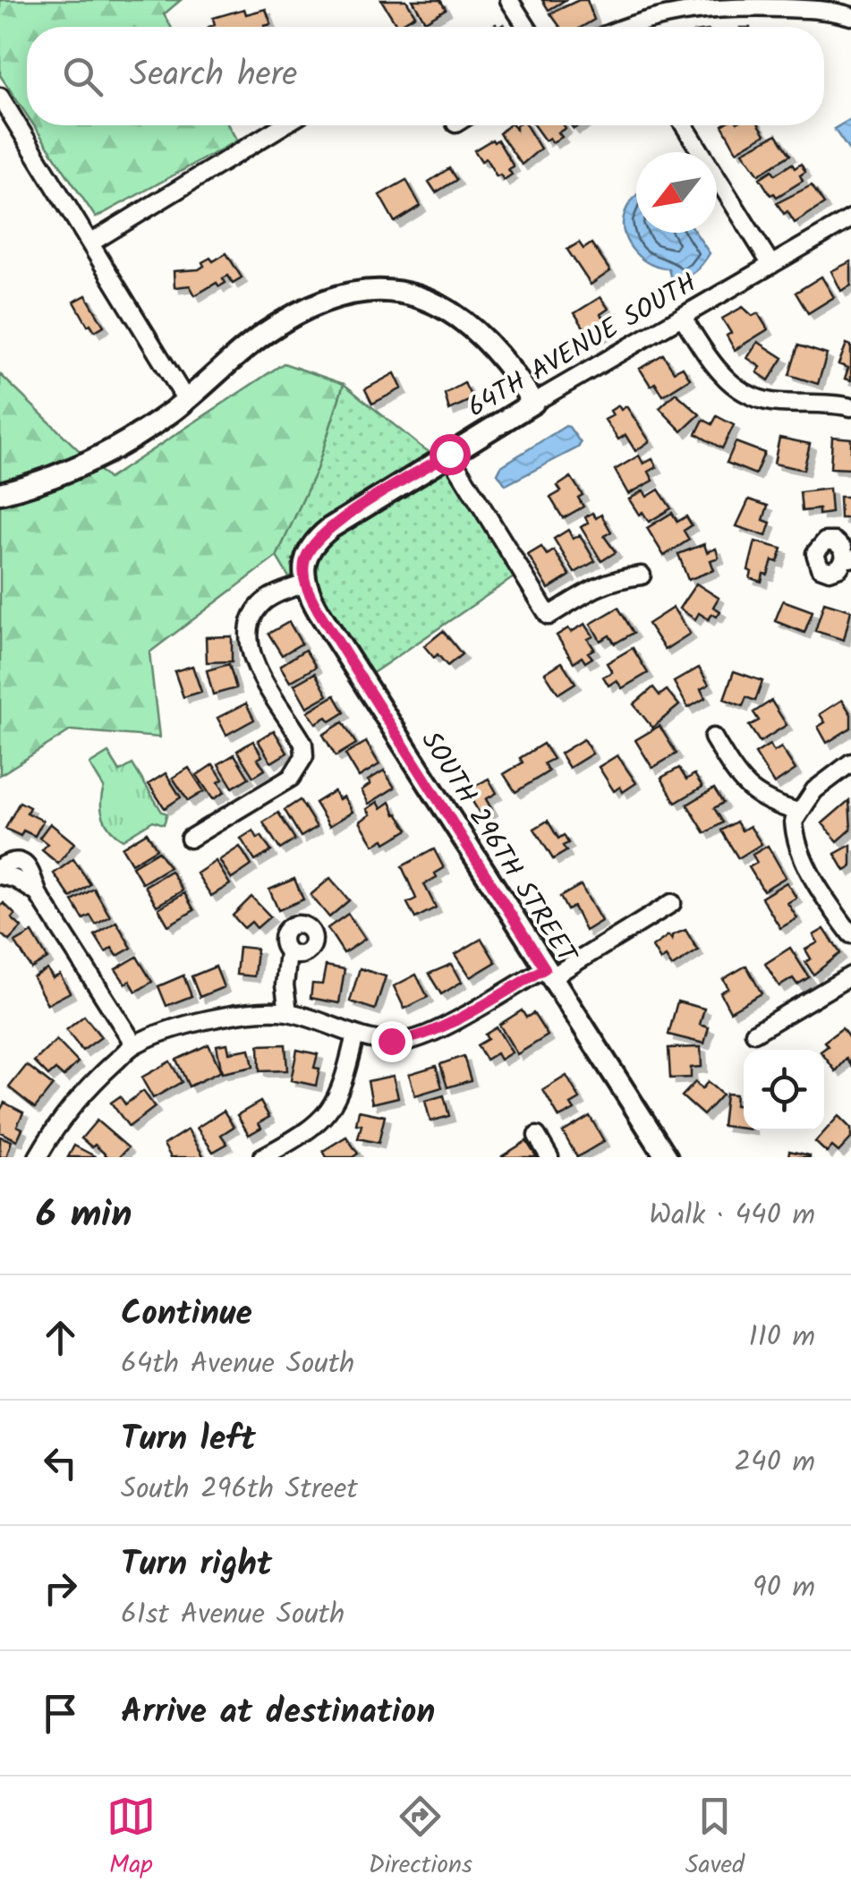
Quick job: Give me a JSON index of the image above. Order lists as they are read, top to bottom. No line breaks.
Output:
{"streets":{"street":["64TH AVENUE SOUTH","SOUTH 296TH STREET"]},"crossings":[["64TH AVENUE SOUTH","SOUTH 296TH STREET"]],"north":"bottom left","page":{"search":"Search here","heading":["6 min","Walk · 440 m"],"list":[["Continue","64th Avenue South","110 m"],["Turn left","South 296th Street","240 m"],["Turn right","61st Avenue South","90 m"],"Arrive at destination"],"nav":["Map","Directions","Saved"]}}
